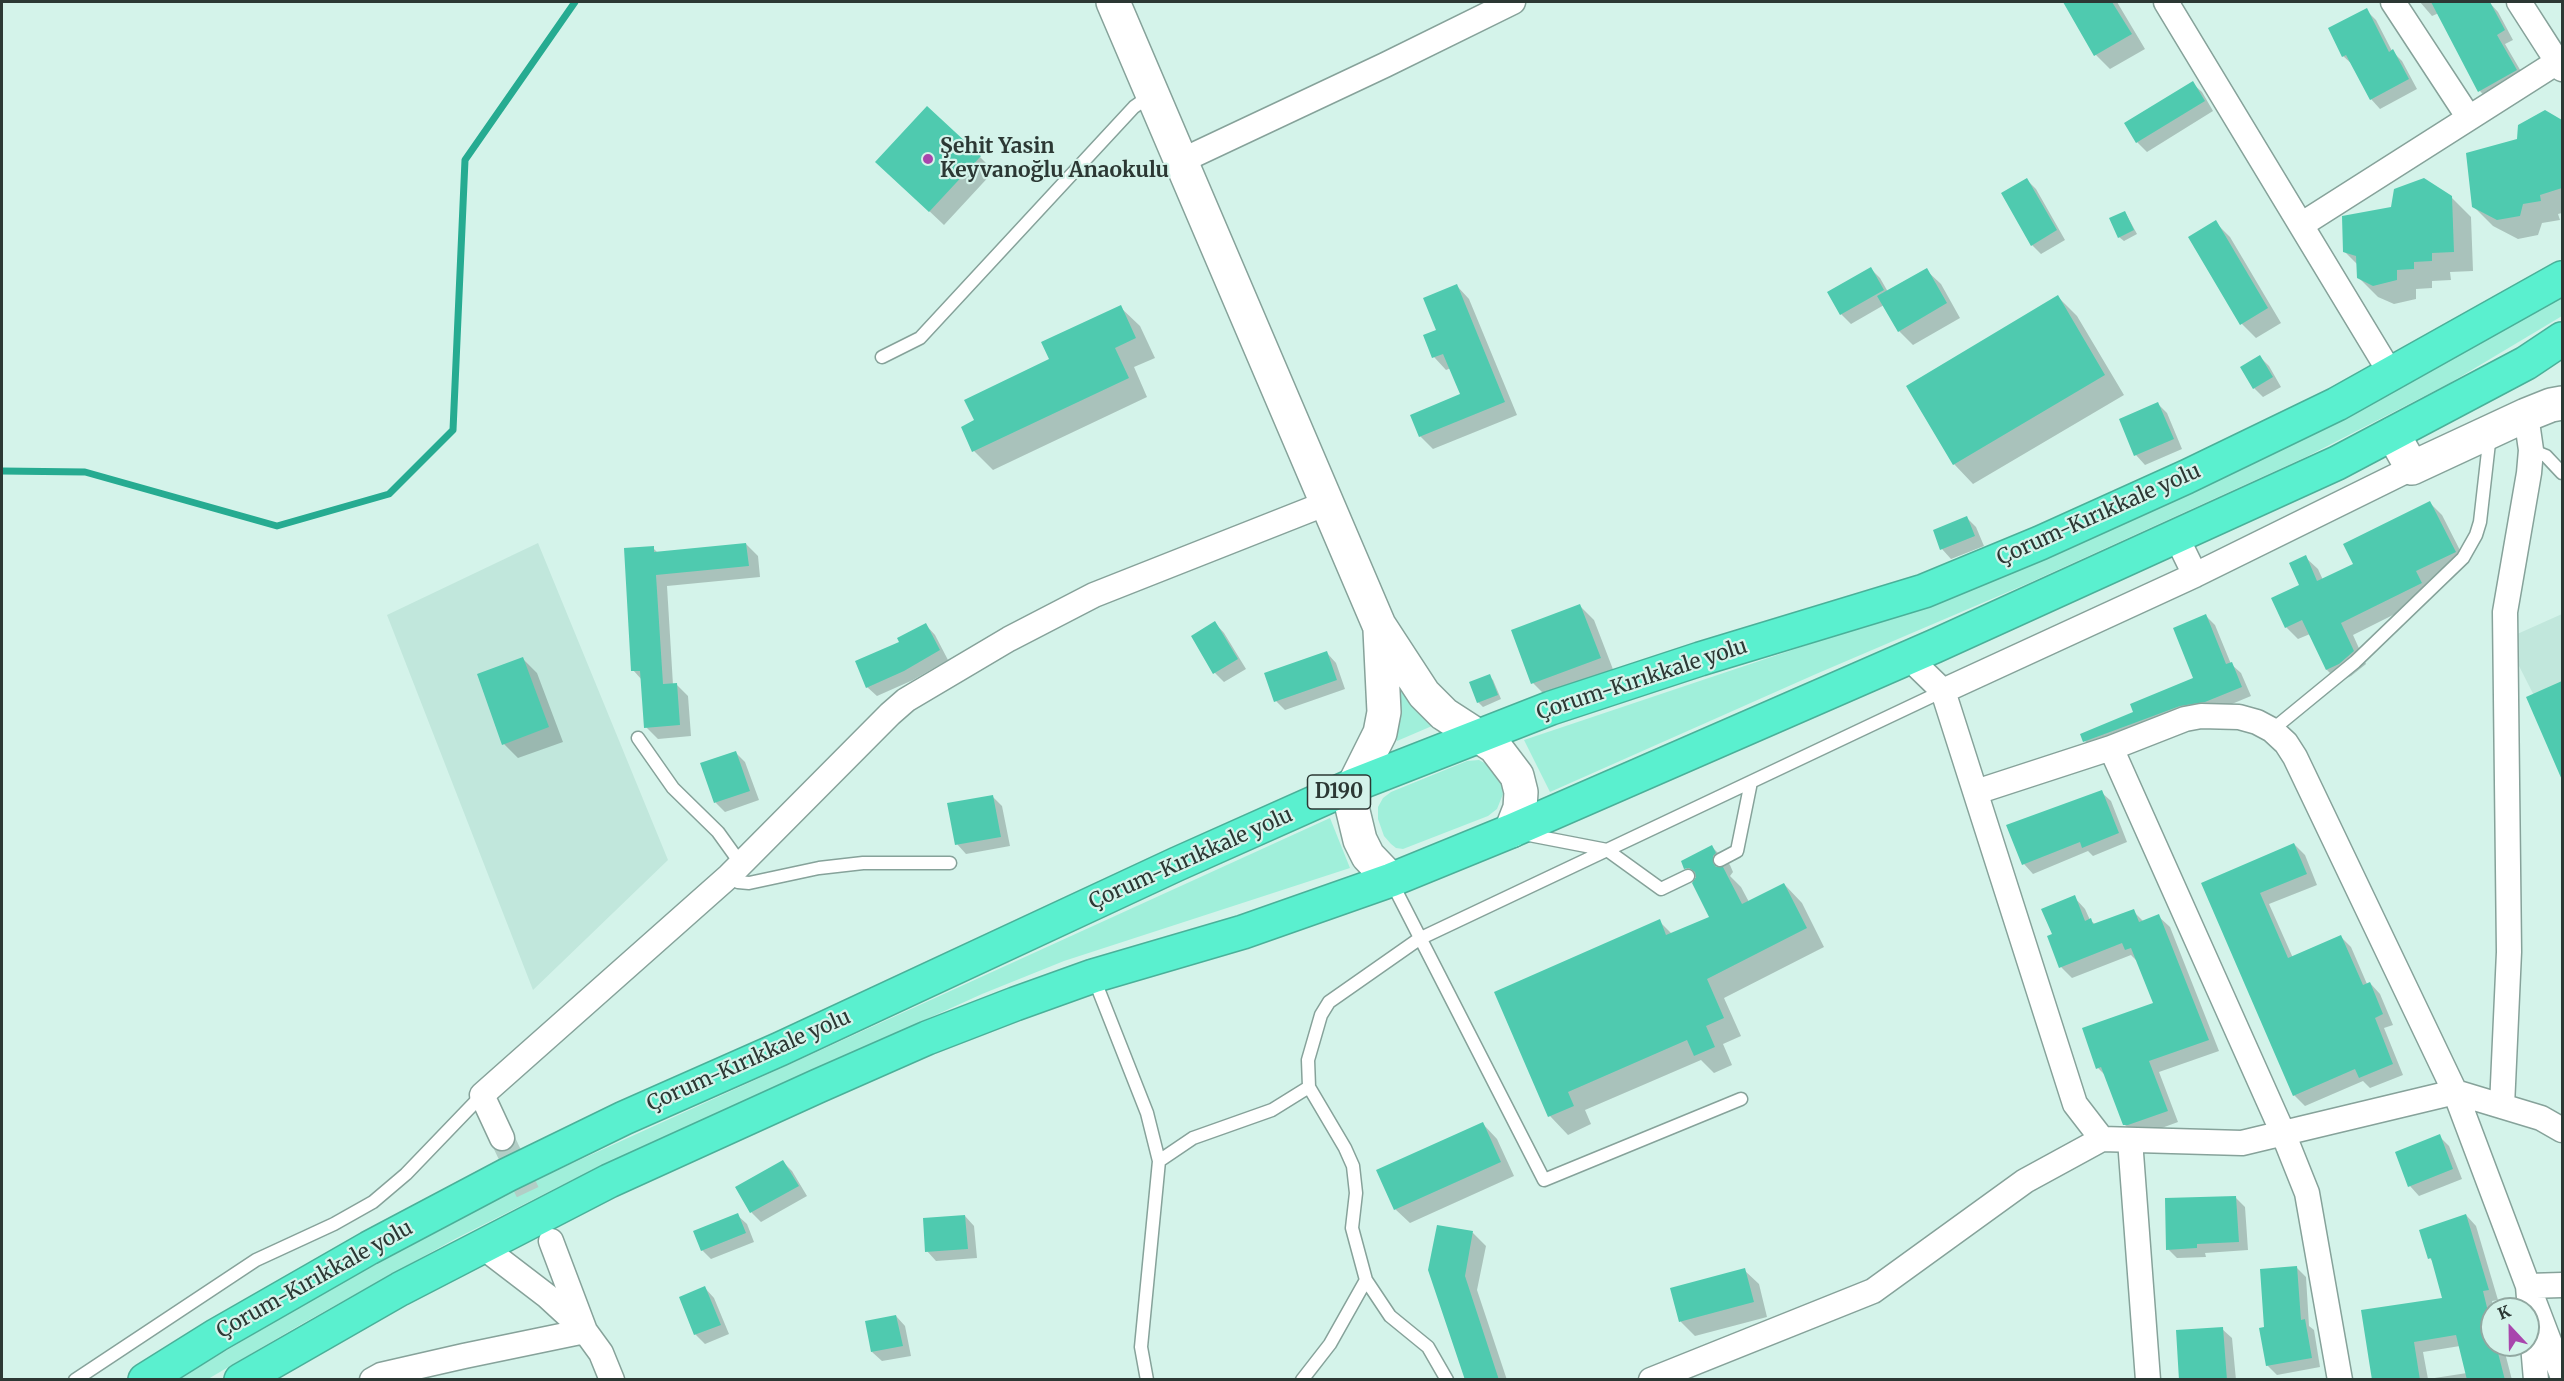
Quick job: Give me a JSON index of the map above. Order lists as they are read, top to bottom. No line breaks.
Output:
{"streets":{"highway":["Çorum-Kırıkkale yolu","D190"]},"places":["Şehit Yasin Keyvanoğlu Anaokulu"],"north":"top"}
